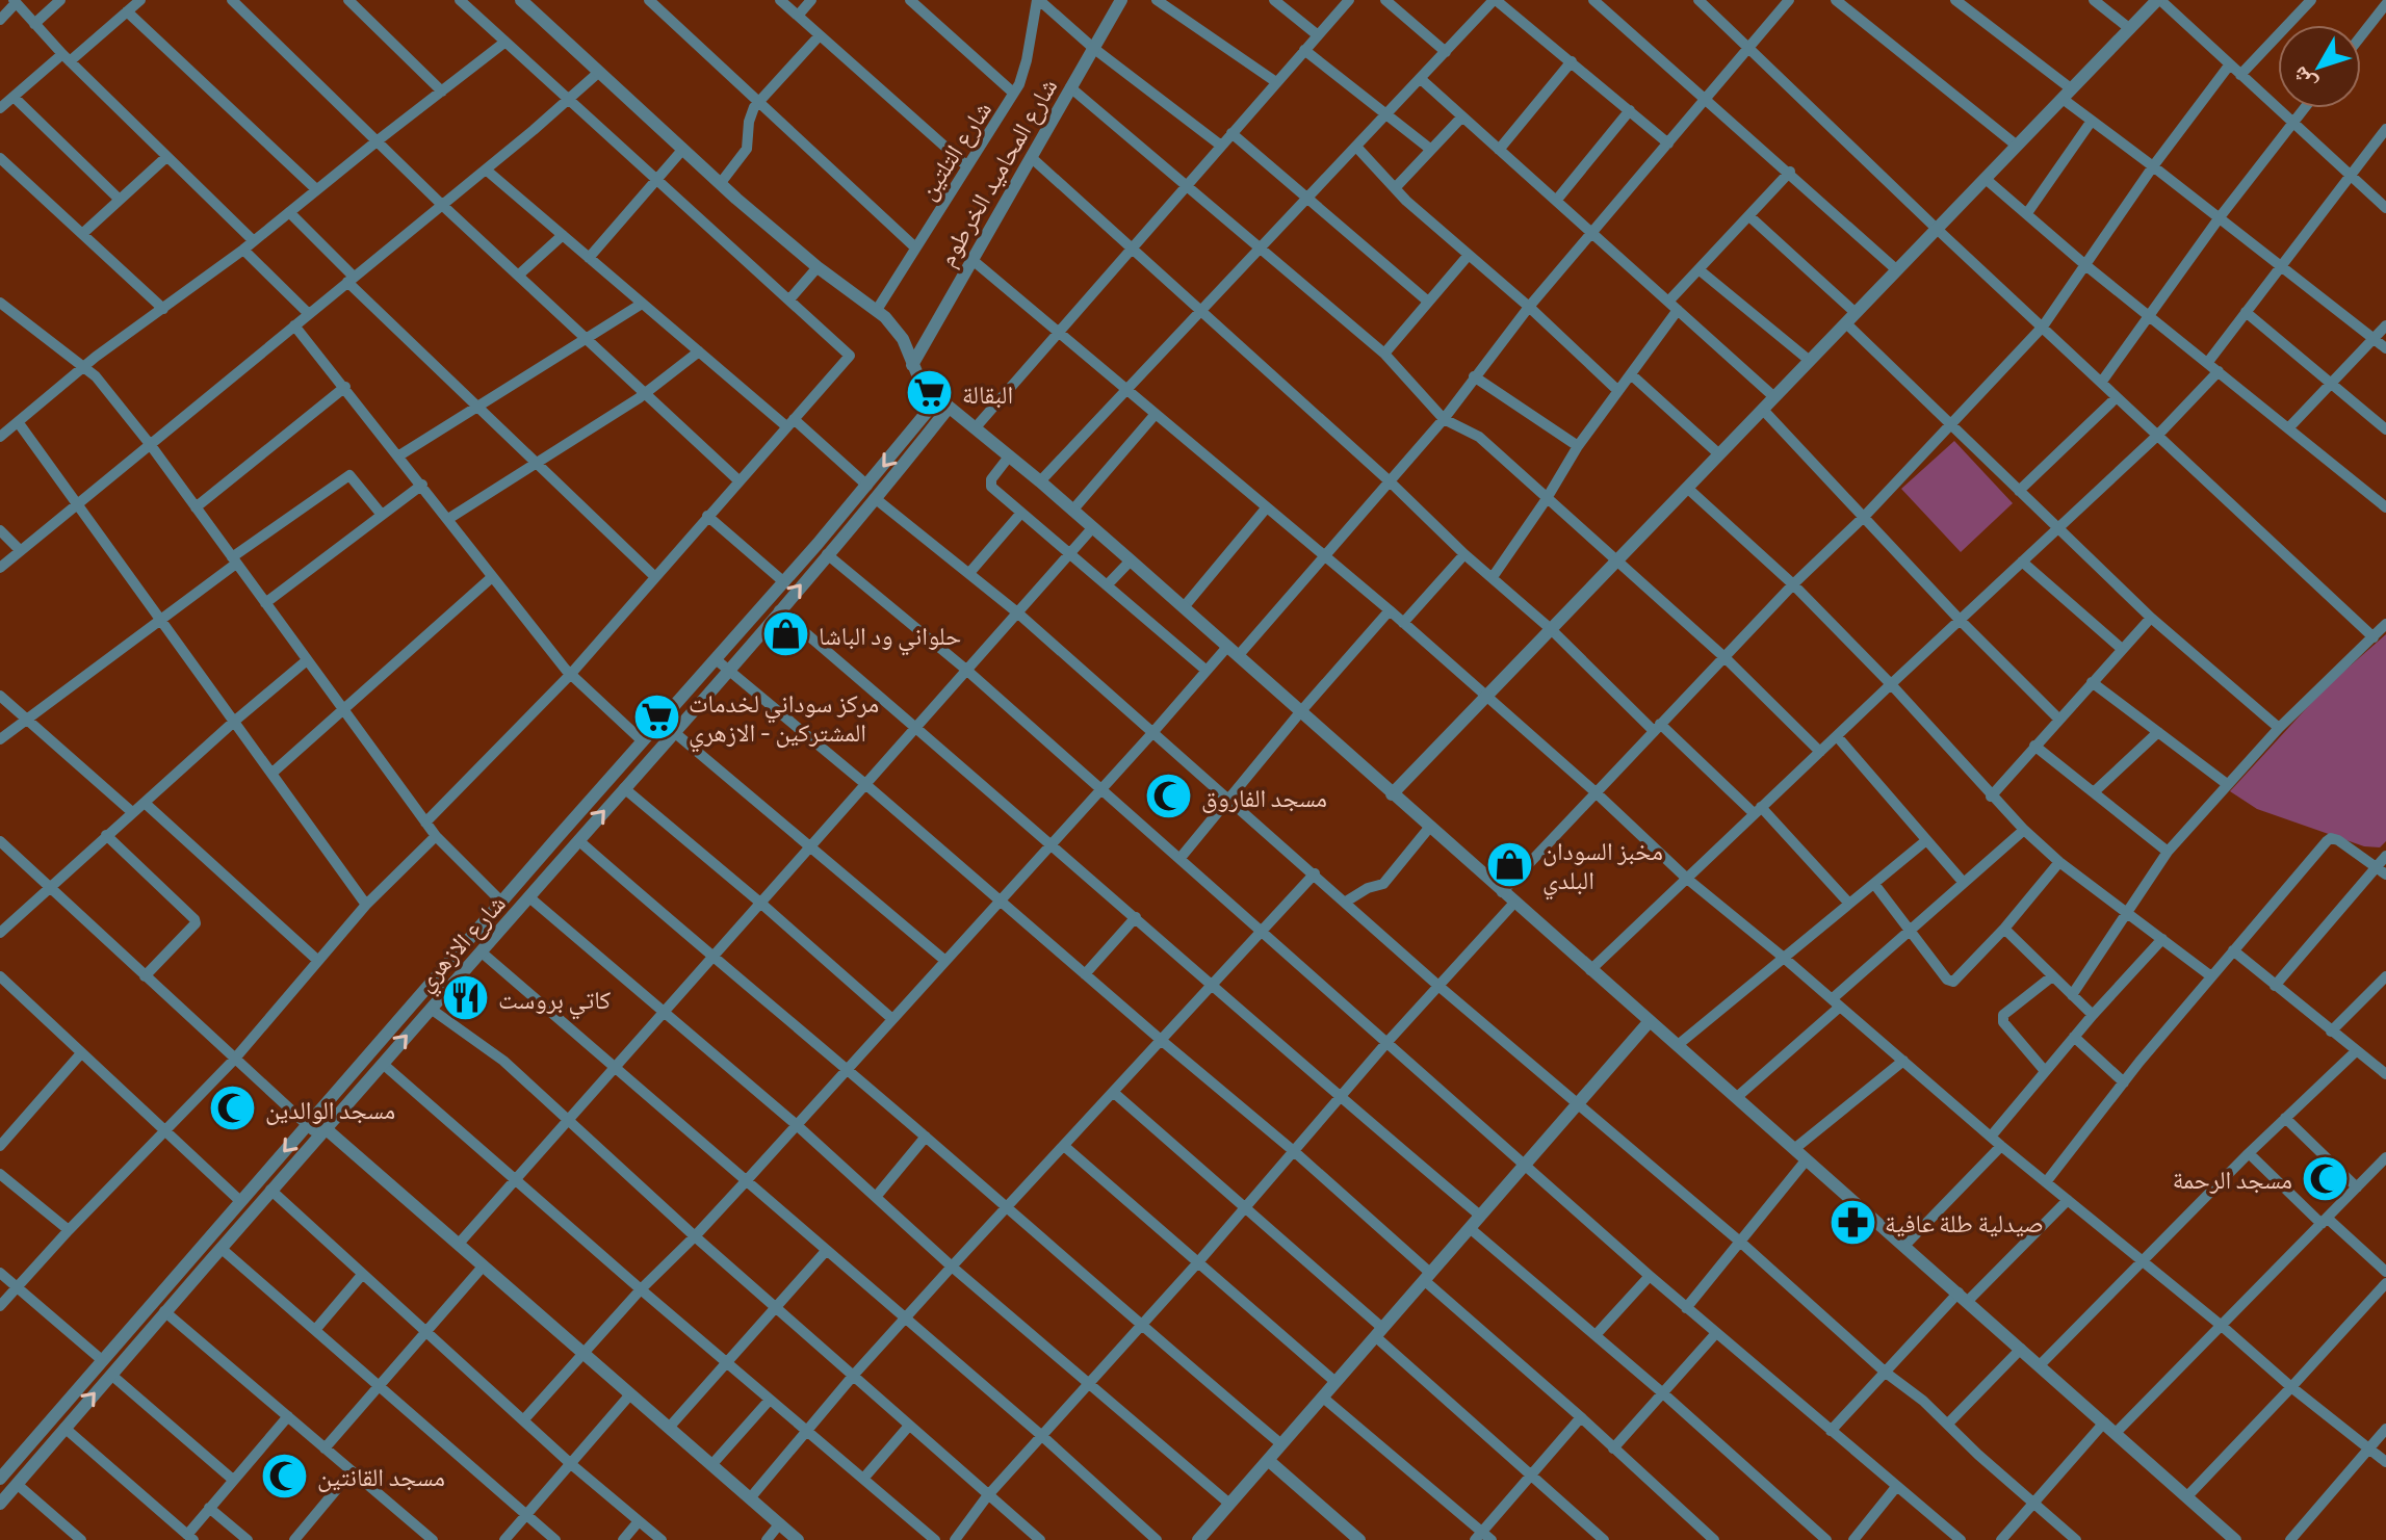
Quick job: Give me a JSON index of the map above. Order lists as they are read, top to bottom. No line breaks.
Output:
{"streets":{"street":["شارع التلتين","شارع المحاميد الخرطوم","شارع الازهري"]},"places":{"supermarket":["البقالة","مركز سوداني لخدمات المشتركين - الازهري"],"shop":["حلواني ود الباشا","مخبز السودان البلدي"],"mosque":["مسجد الفاروق","مسجد الوالدين","مسجد الرحمة","مسجد القانتين"],"restaurant":["كاتي بروست"],"pharmacy":["صيدلية طلة عافية"]},"north":"bottom left"}
